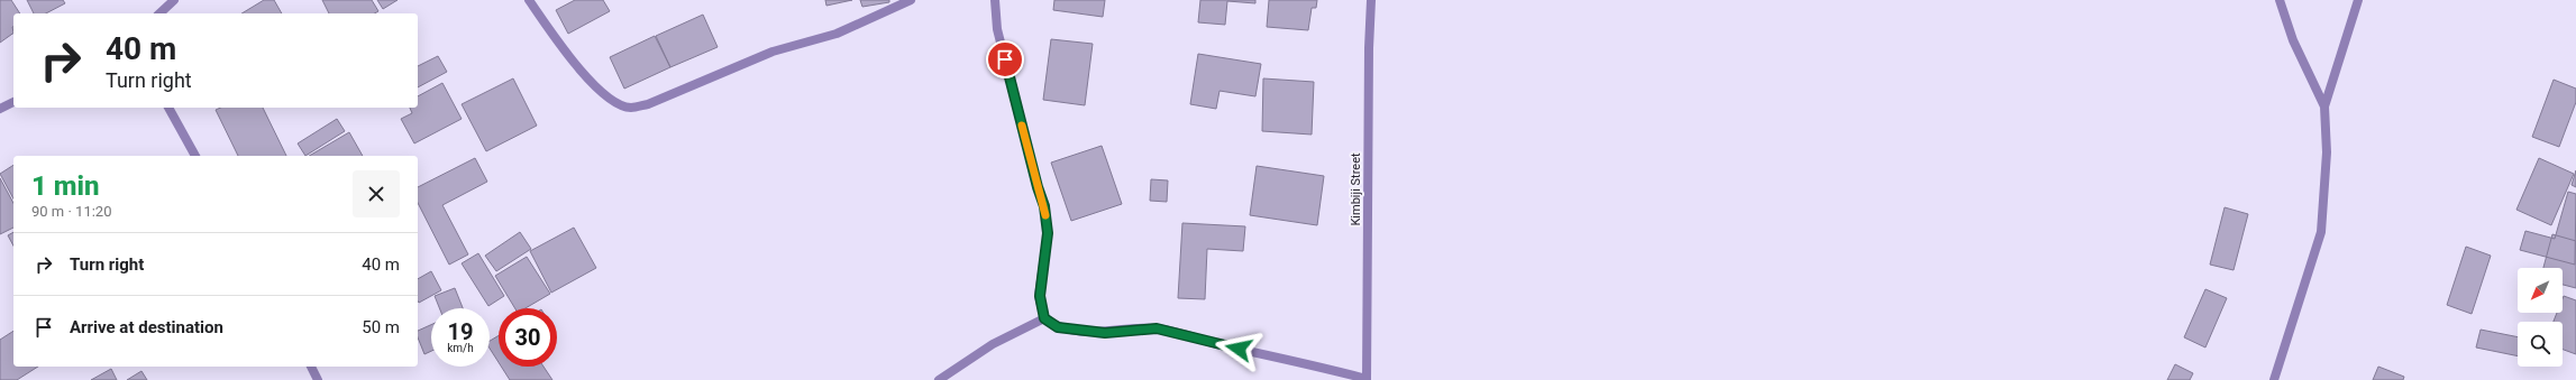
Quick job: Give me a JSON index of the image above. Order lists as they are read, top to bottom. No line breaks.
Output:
{"streets":{"street":["Kimbiji Street"]},"north":"bottom left","page":{"turn":["40 m","Turn right"],"heading":["1 min","90 m · 11:20"],"list":[{"name":"Turn right","value":"40 m"},{"name":"Arrive at destination","value":"50 m"}],"speed":"19 km/h","limit":"30"}}
